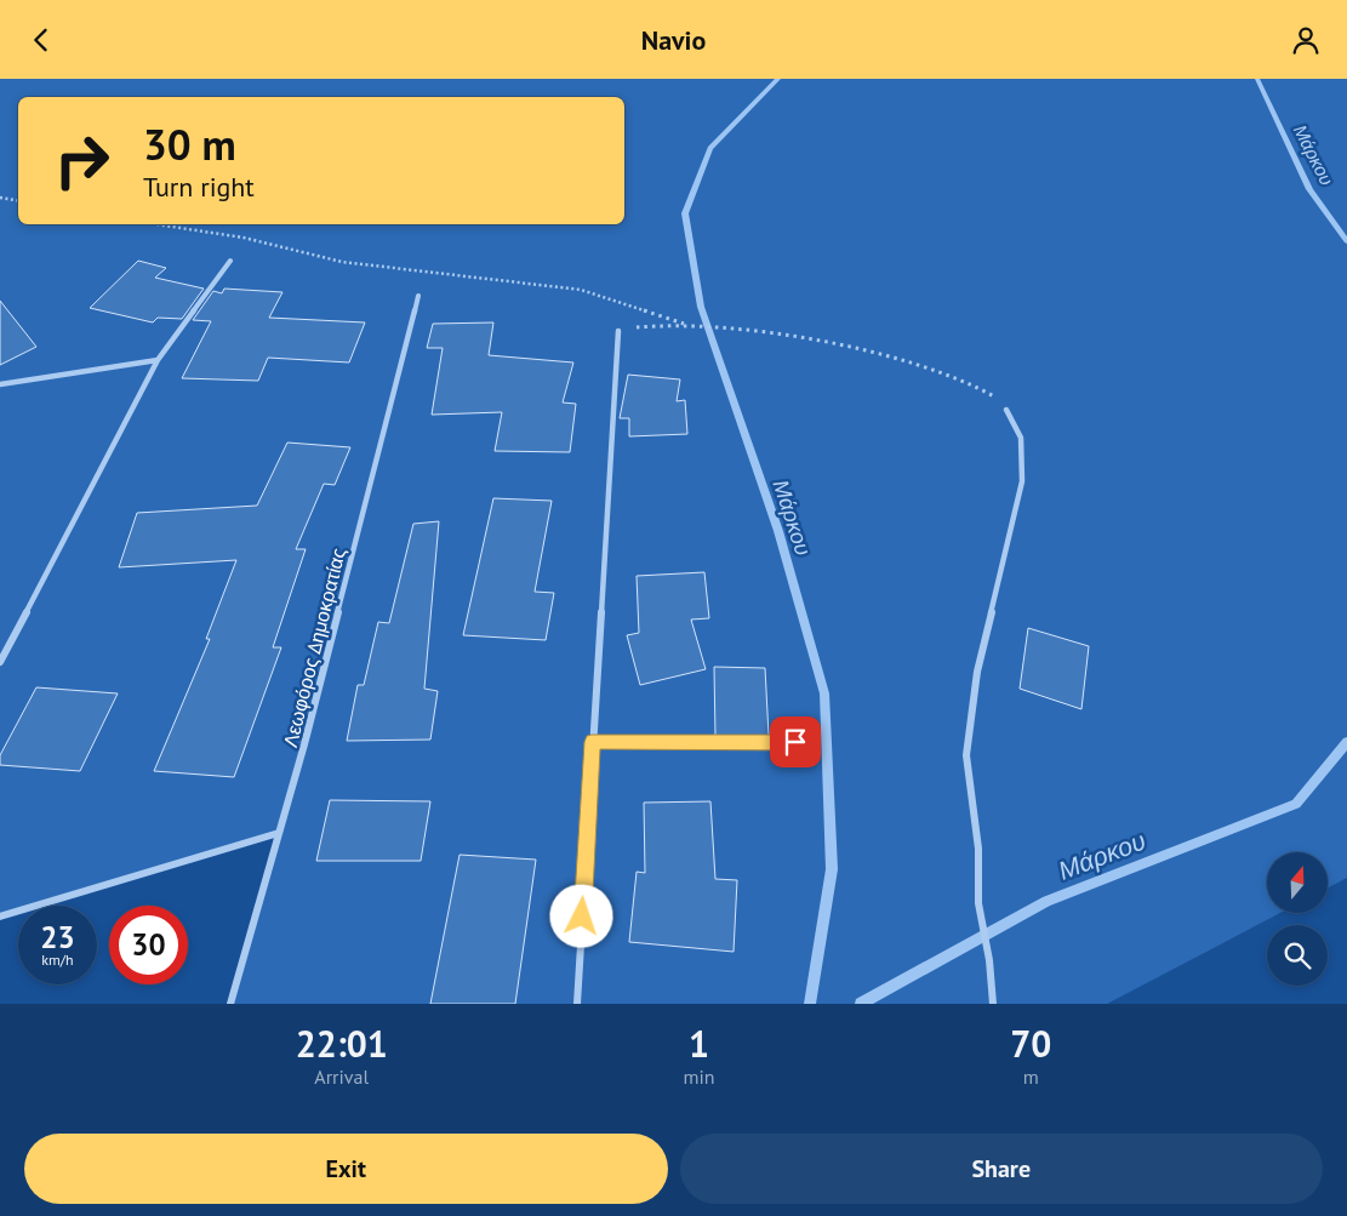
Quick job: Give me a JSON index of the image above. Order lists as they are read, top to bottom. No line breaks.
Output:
{"streets":{"street":["Λεωφόρος Δημοκρατίας"]},"water":["Μάρκου"],"north":"top","page":{"header":"Navio","turn":["30 m","Turn right"],"speed":"23 km/h","limit":"30","eta":["22:01","Arrival","1","min","70","m"],"buttons":["Exit","Share"]}}
